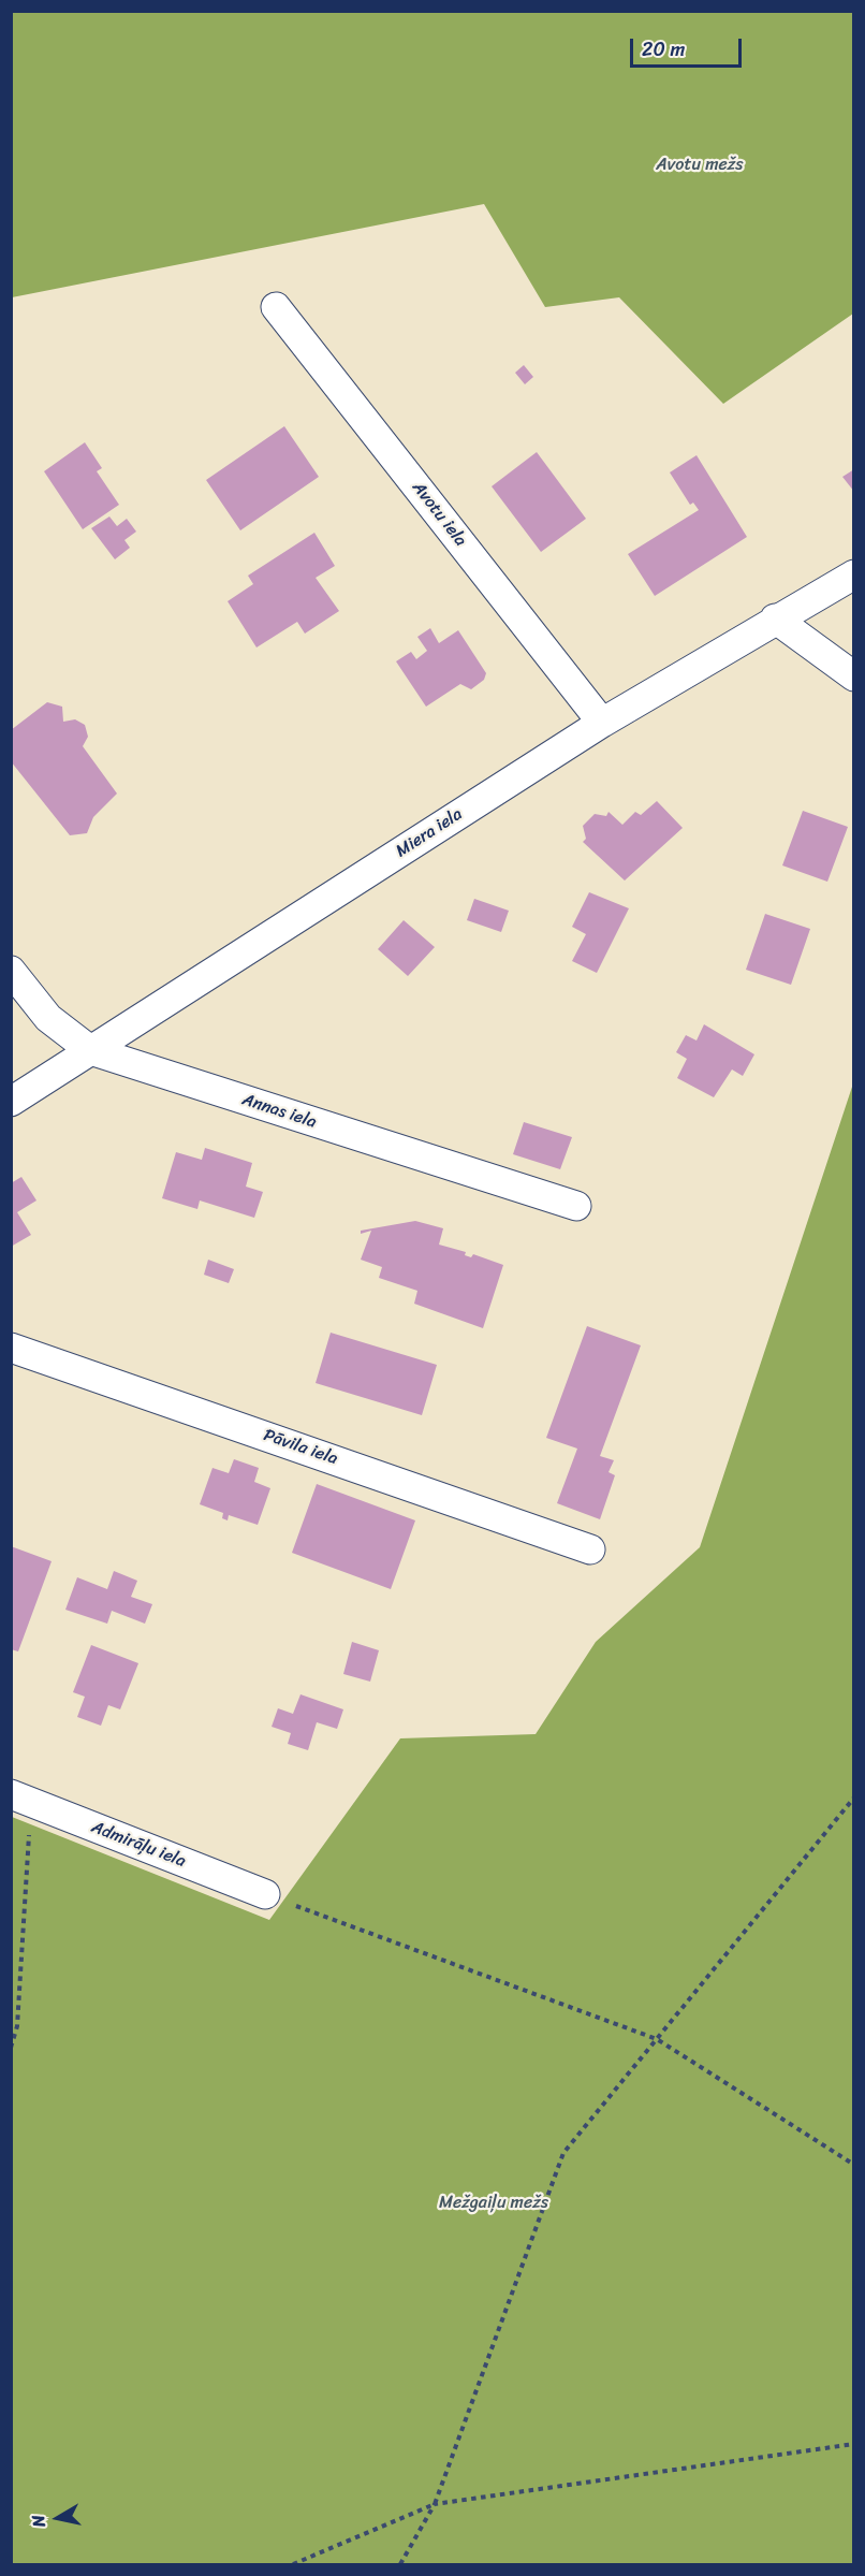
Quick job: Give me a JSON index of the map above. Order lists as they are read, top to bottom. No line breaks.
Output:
{"streets":{"street":["Avotu iela","Miera iela","Annas iela","Pāvila iela","Admirāļu iela"]},"crossings":[["Avotu iela","Miera iela"],["Miera iela","Annas iela"]],"parks":["Avotu mežs","Mežgaiļu mežs"],"scale_bar":"20 m","north":"left"}
